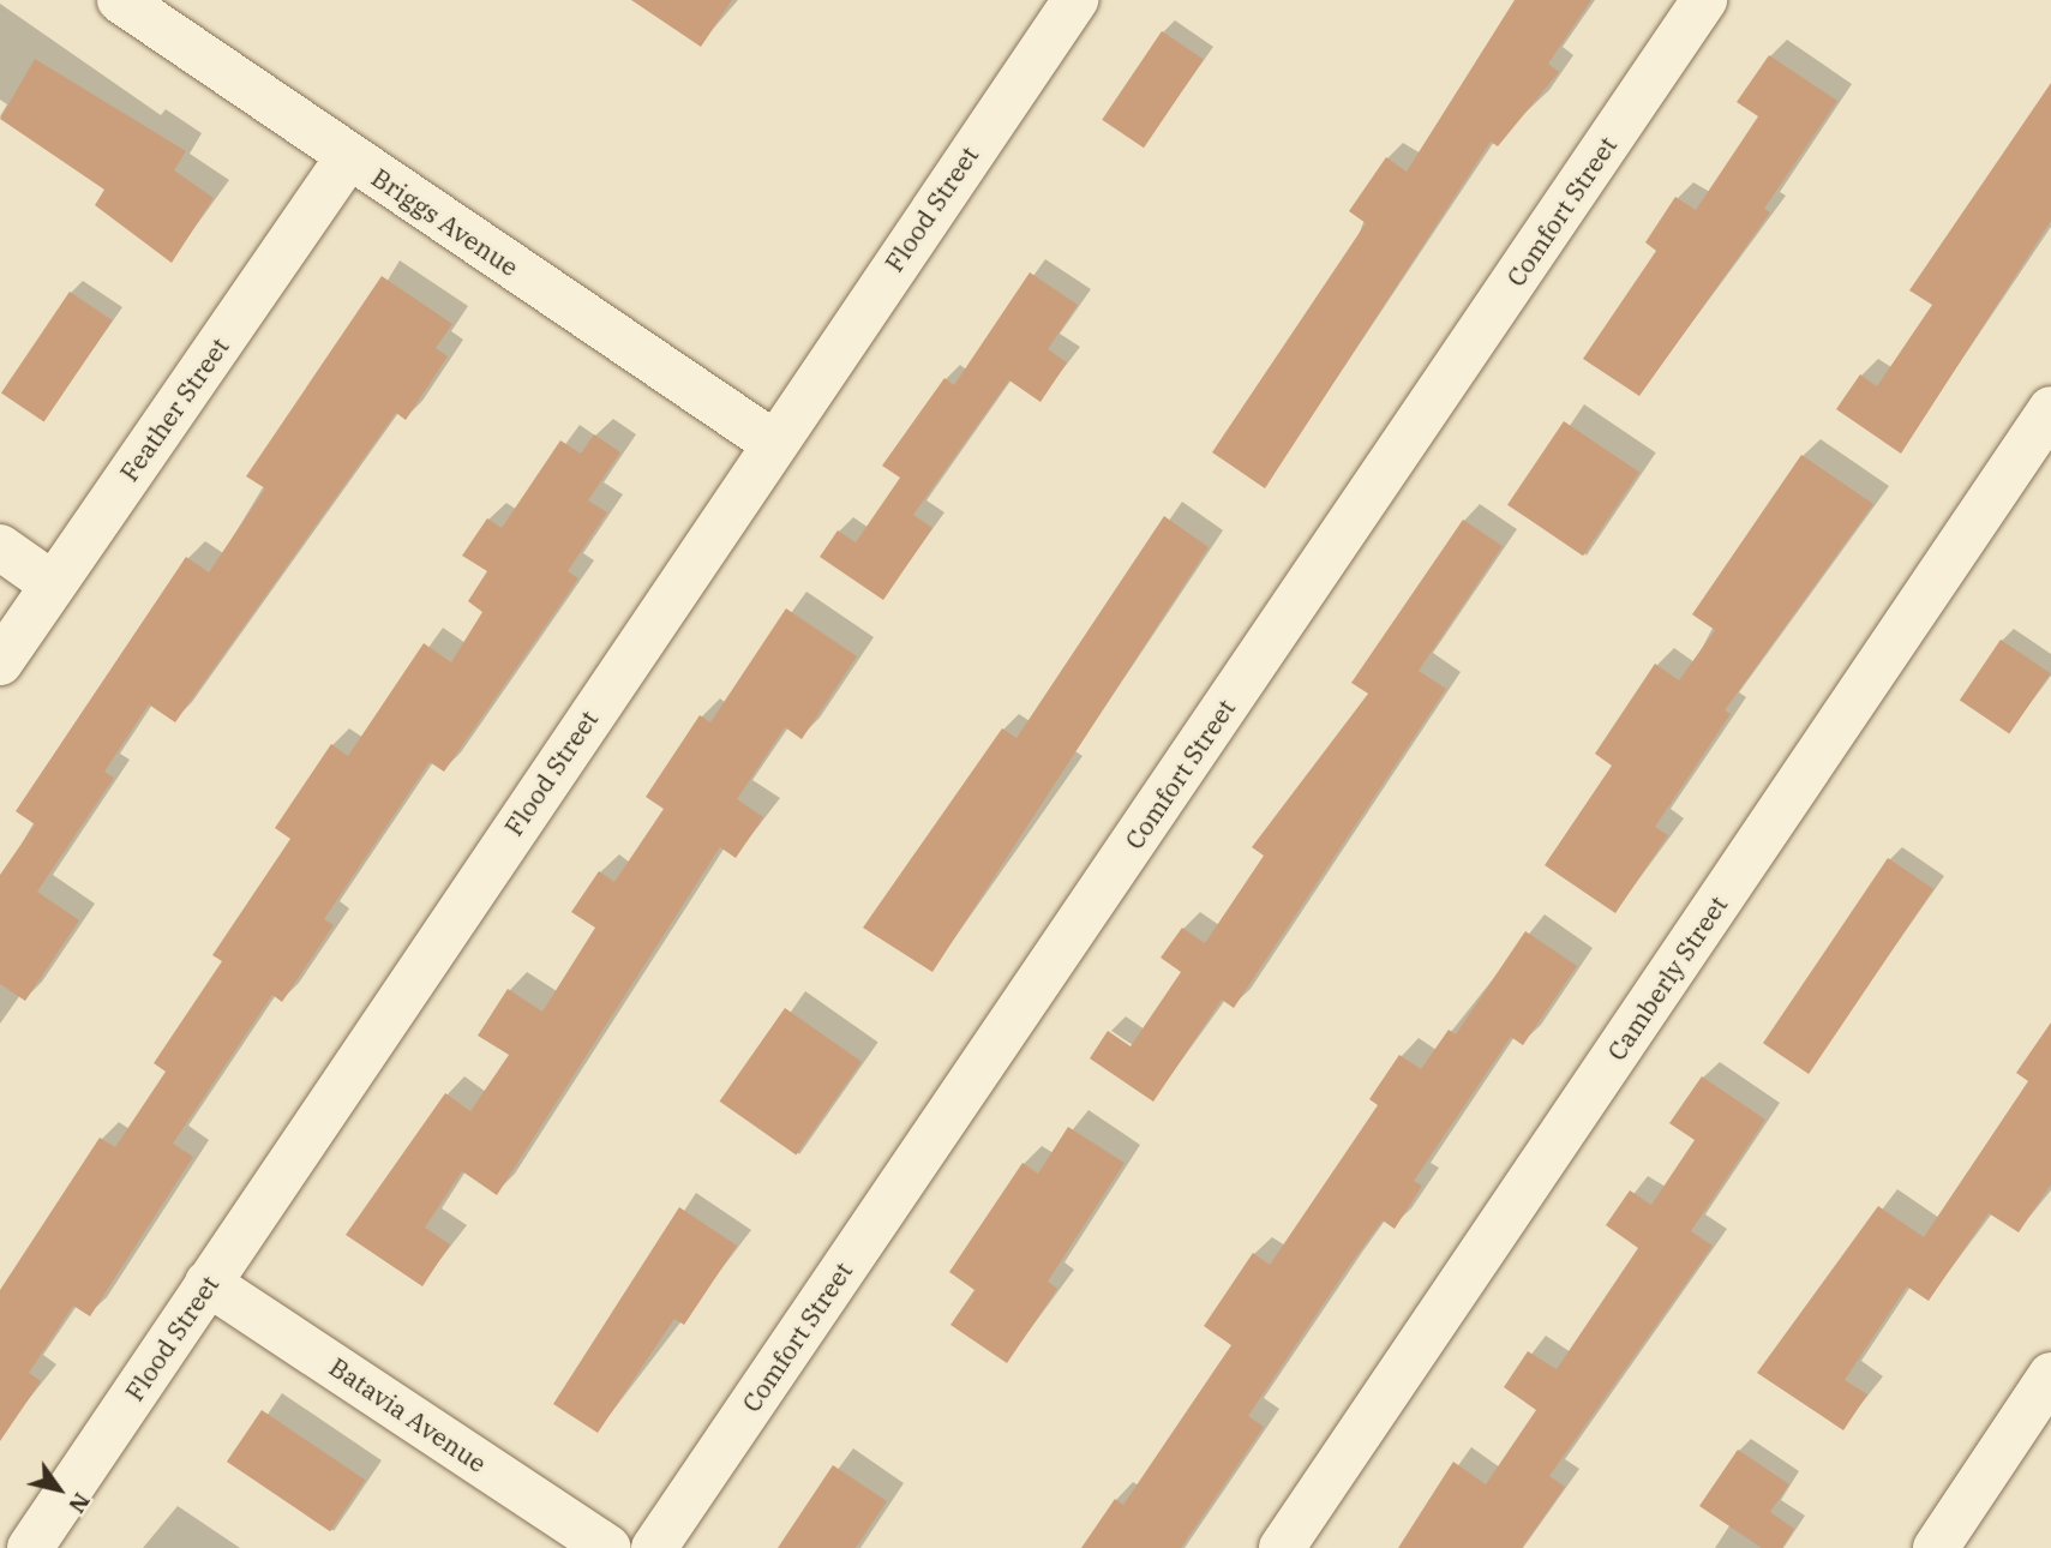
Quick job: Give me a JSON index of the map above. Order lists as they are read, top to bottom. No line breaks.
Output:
{"streets":{"street":["Flood Street","Comfort Street","Briggs Avenue","Feather Street","Camberly Street","Batavia Avenue"]},"crossings":[["Flood Street","Briggs Avenue"],["Flood Street","Batavia Avenue"],["Briggs Avenue","Feather Street"]],"north":"bottom right"}
